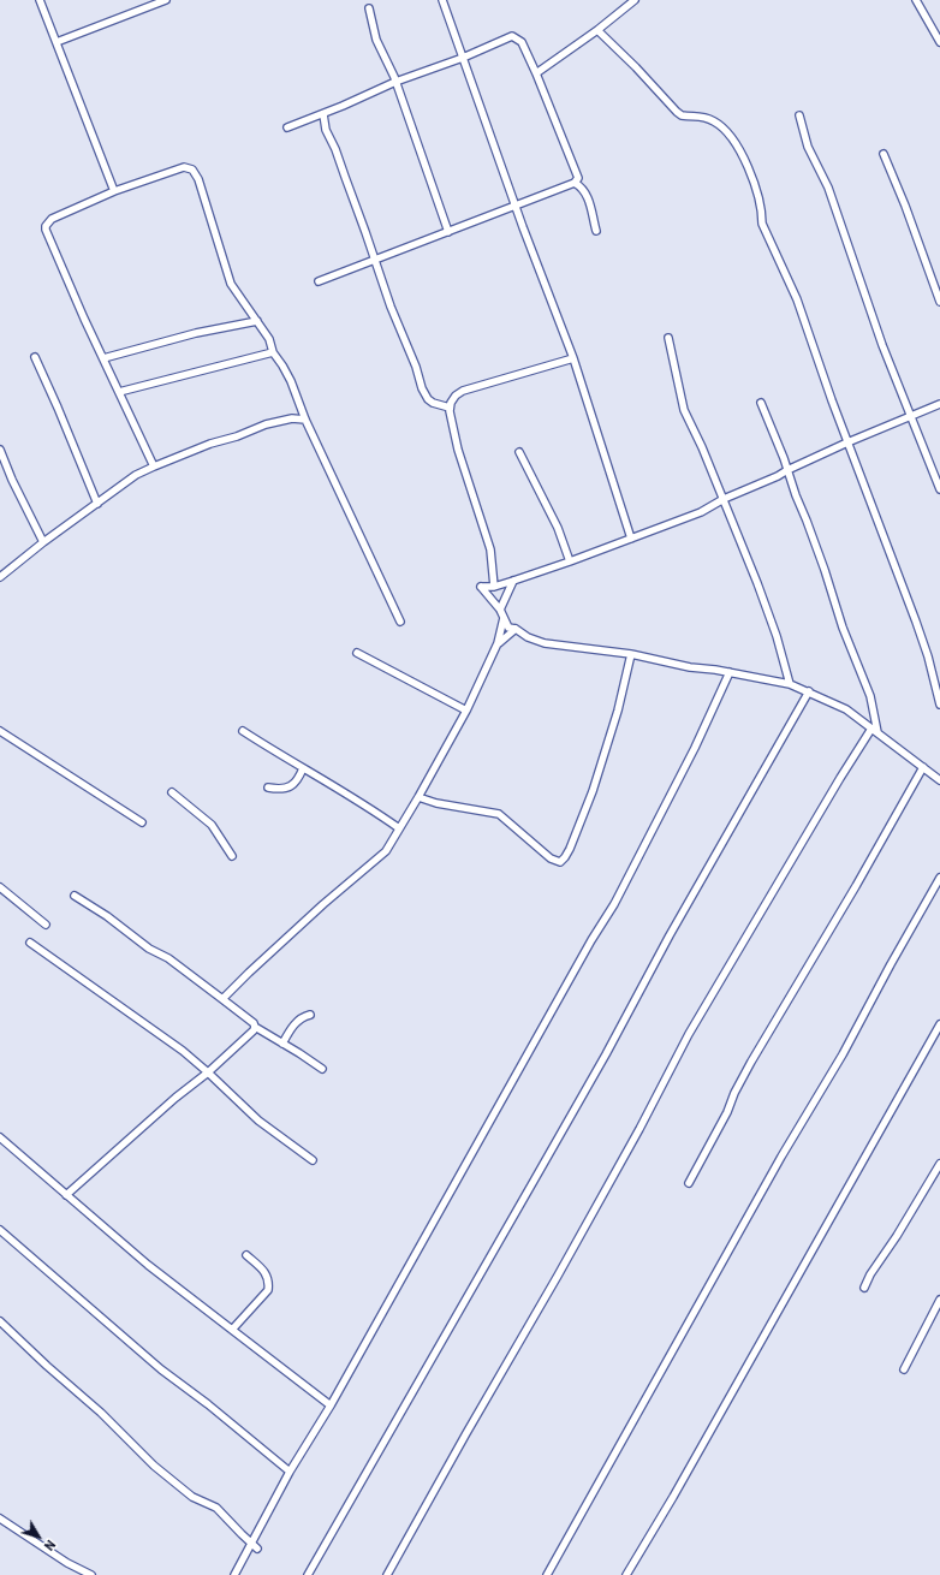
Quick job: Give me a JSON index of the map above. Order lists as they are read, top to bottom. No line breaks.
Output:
{"north":"bottom right"}
